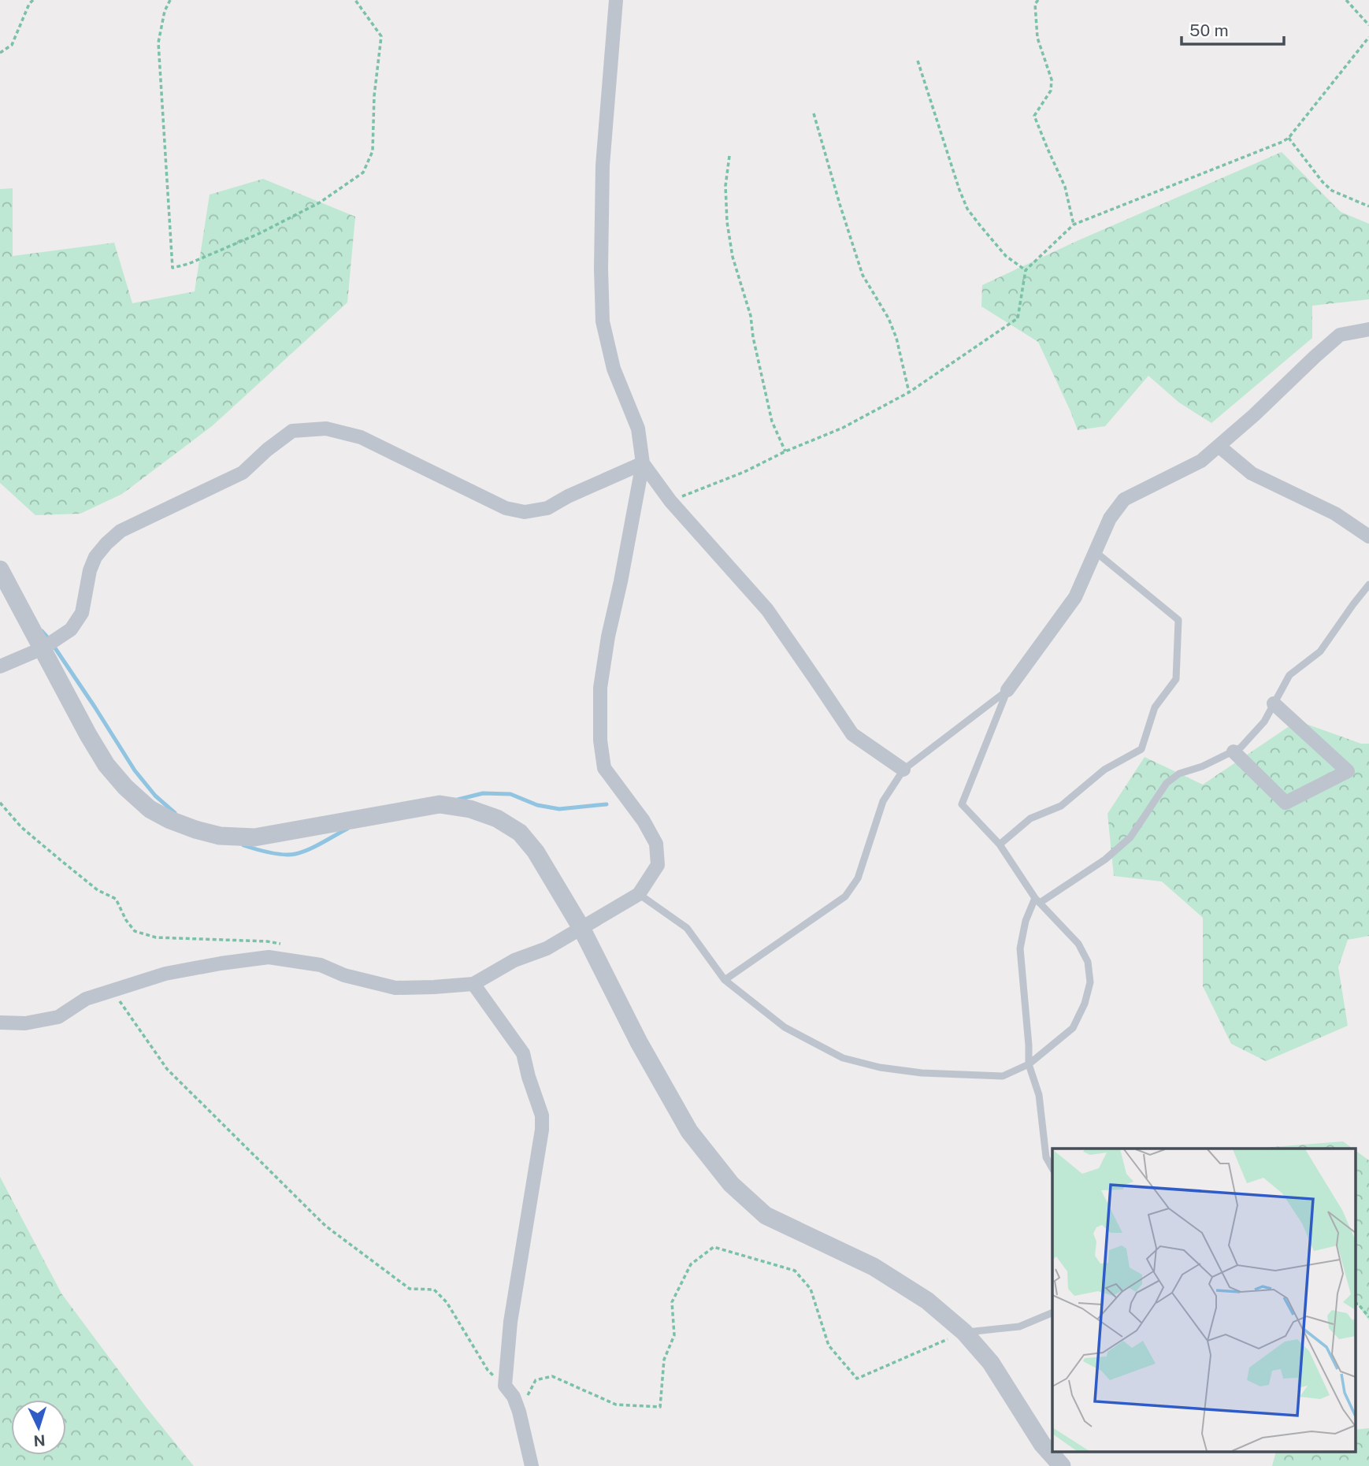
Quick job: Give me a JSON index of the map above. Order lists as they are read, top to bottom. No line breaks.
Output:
{"scale_bar":"50 m","north":"bottom"}
